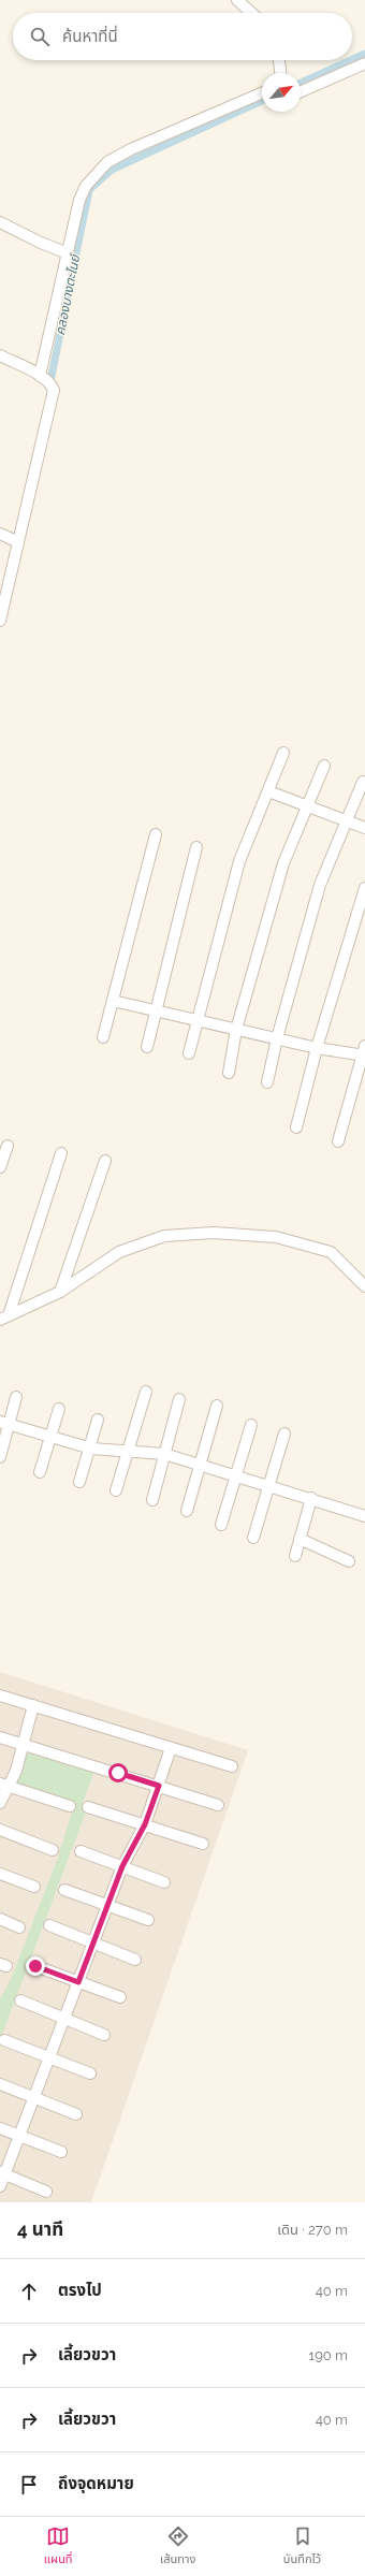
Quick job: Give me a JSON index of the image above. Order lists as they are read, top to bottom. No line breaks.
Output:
{"water":["คลองบางตะไนย์"],"north":"top right","page":{"search":"ค้นหาที่นี่","heading":["4 นาที","เดิน · 270 m"],"list":[["ตรงไป","40 m"],["เลี้ยวขวา","190 m"],["เลี้ยวขวา","40 m"],"ถึงจุดหมาย"],"nav":["แผนที่","เส้นทาง","บันทึกไว้"]}}
